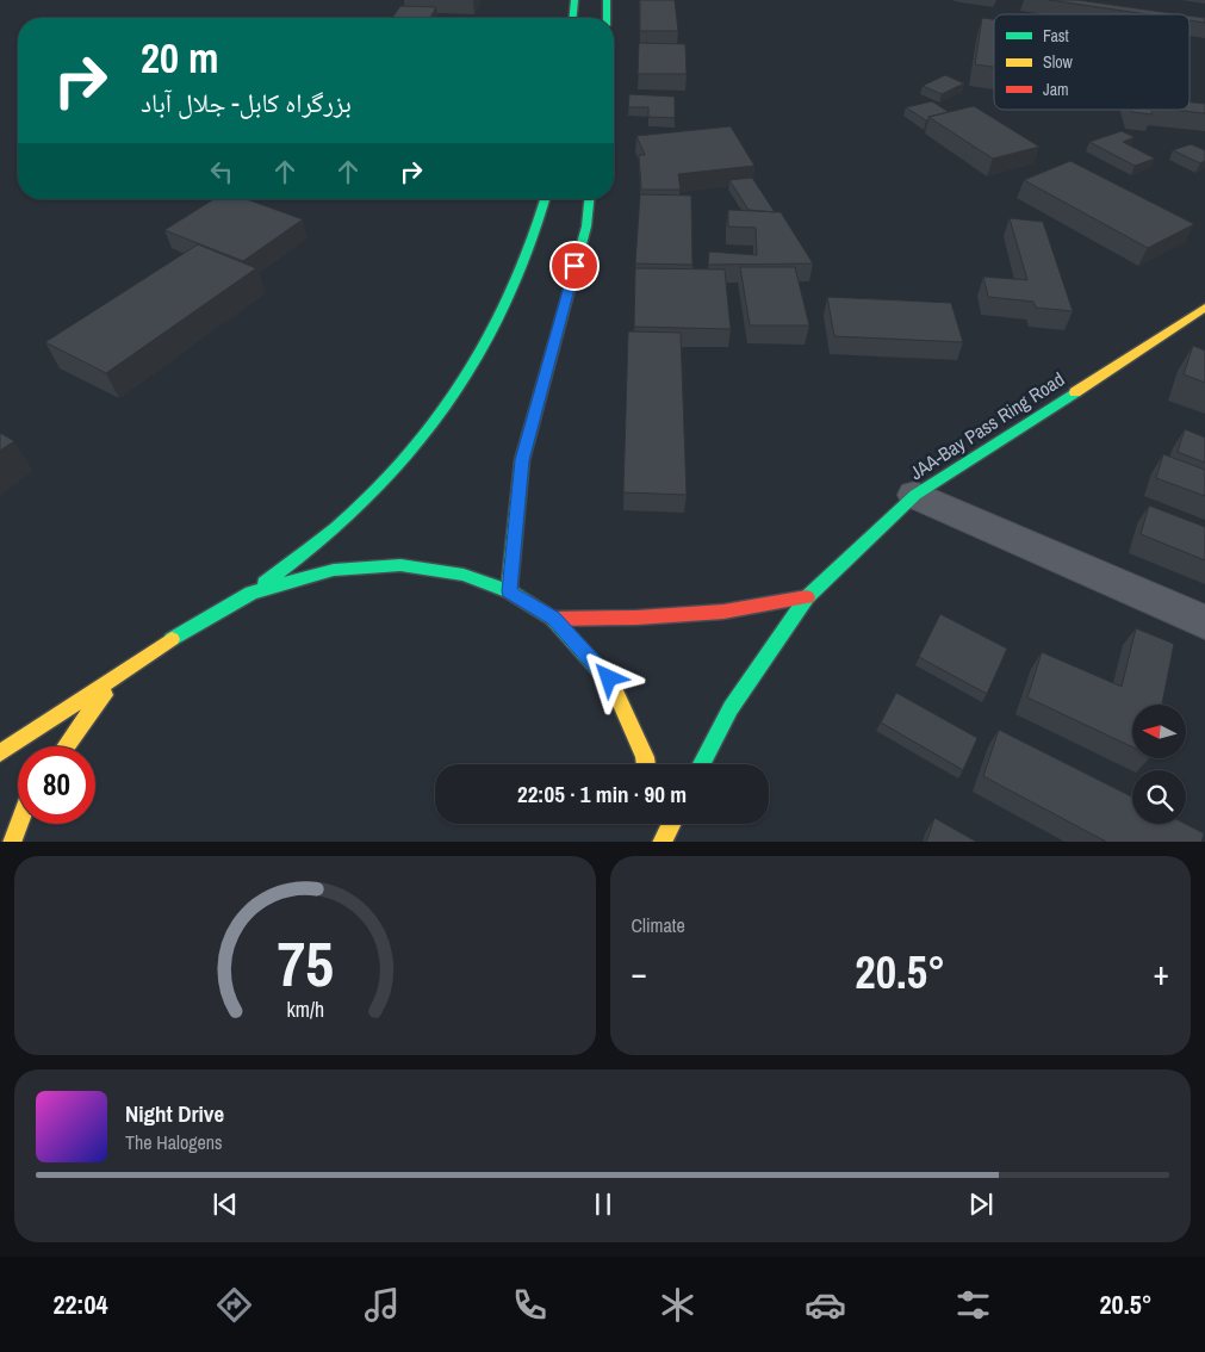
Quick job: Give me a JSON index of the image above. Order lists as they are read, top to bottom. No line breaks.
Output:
{"streets":{"highway":["JAA-Bay Pass Ring Road"]},"legend":["Fast","Slow","Jam"],"north":"left","page":{"turn":["20 m","بزرگراه کابل- جلال آباد"],"limit":"80","trip":"22:05 · 1 min · 90 m","tile":"Climate","heat":["−","20.5°","+"],"song":["Night Drive","The Halogens"],"tabs":["22:04","20.5°"],"gauge":["75","km/h"]}}
